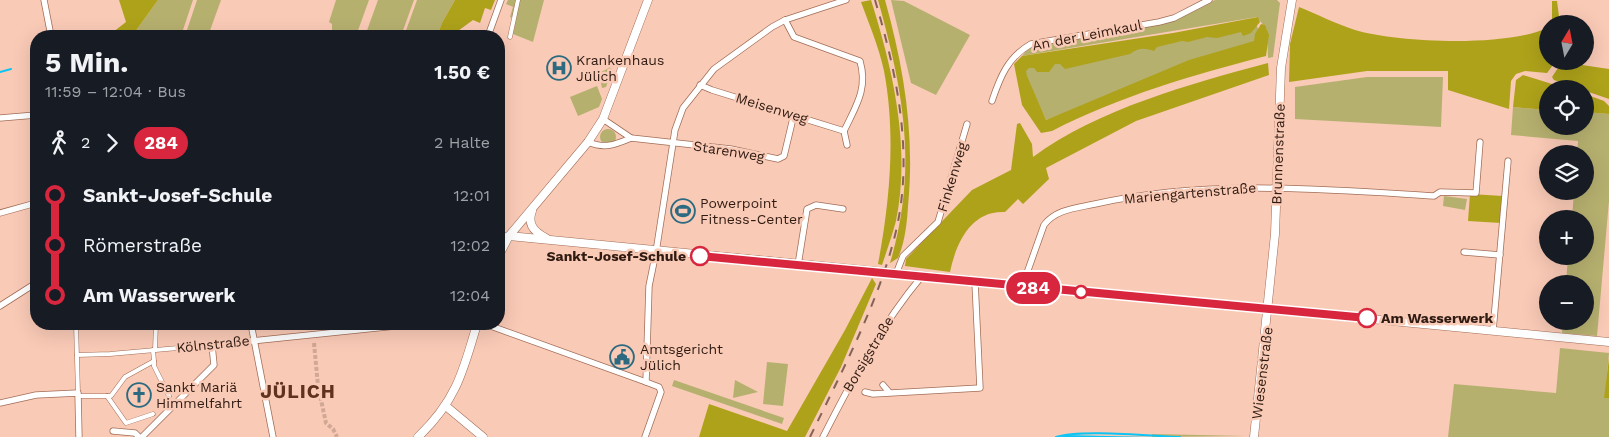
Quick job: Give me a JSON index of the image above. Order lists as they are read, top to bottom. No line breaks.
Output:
{"streets":{"main road":["Brunnenstraße","Wiesenstraße"],"street":["An der Leimkaul","Meisenweg","Starenweg","Finkenweg","Mariengartenstraße","Kölnstraße","Borsigstraße"]},"crossings":[["Meisenweg","Starenweg"],["Brunnenstraße","Mariengartenstraße"],["Brunnenstraße","Wiesenstraße"]],"districts":["JÜLICH"],"places":{"hospital":["Krankenhaus Jülich"],"sports":["Powerpoint Fitness-Center"],"other":["Sankt-Josef-Schule","Am Wasserwerk"],"public building":["Amtsgericht Jülich"],"church":["Sankt Mariä Himmelfahrt"]},"lines":["bus line 284"],"north":"top","page":{"on_map":"284","map_buttons":["+","−"],"heading":["5 Min.","11:59 – 12:04 · Bus","1.50 €"],"legs":["2","284","2 Halte"],"list":[{"name":"Sankt-Josef-Schule","value":"12:01"},{"name":"Römerstraße","value":"12:02"},{"name":"Am Wasserwerk","value":"12:04"}]}}
